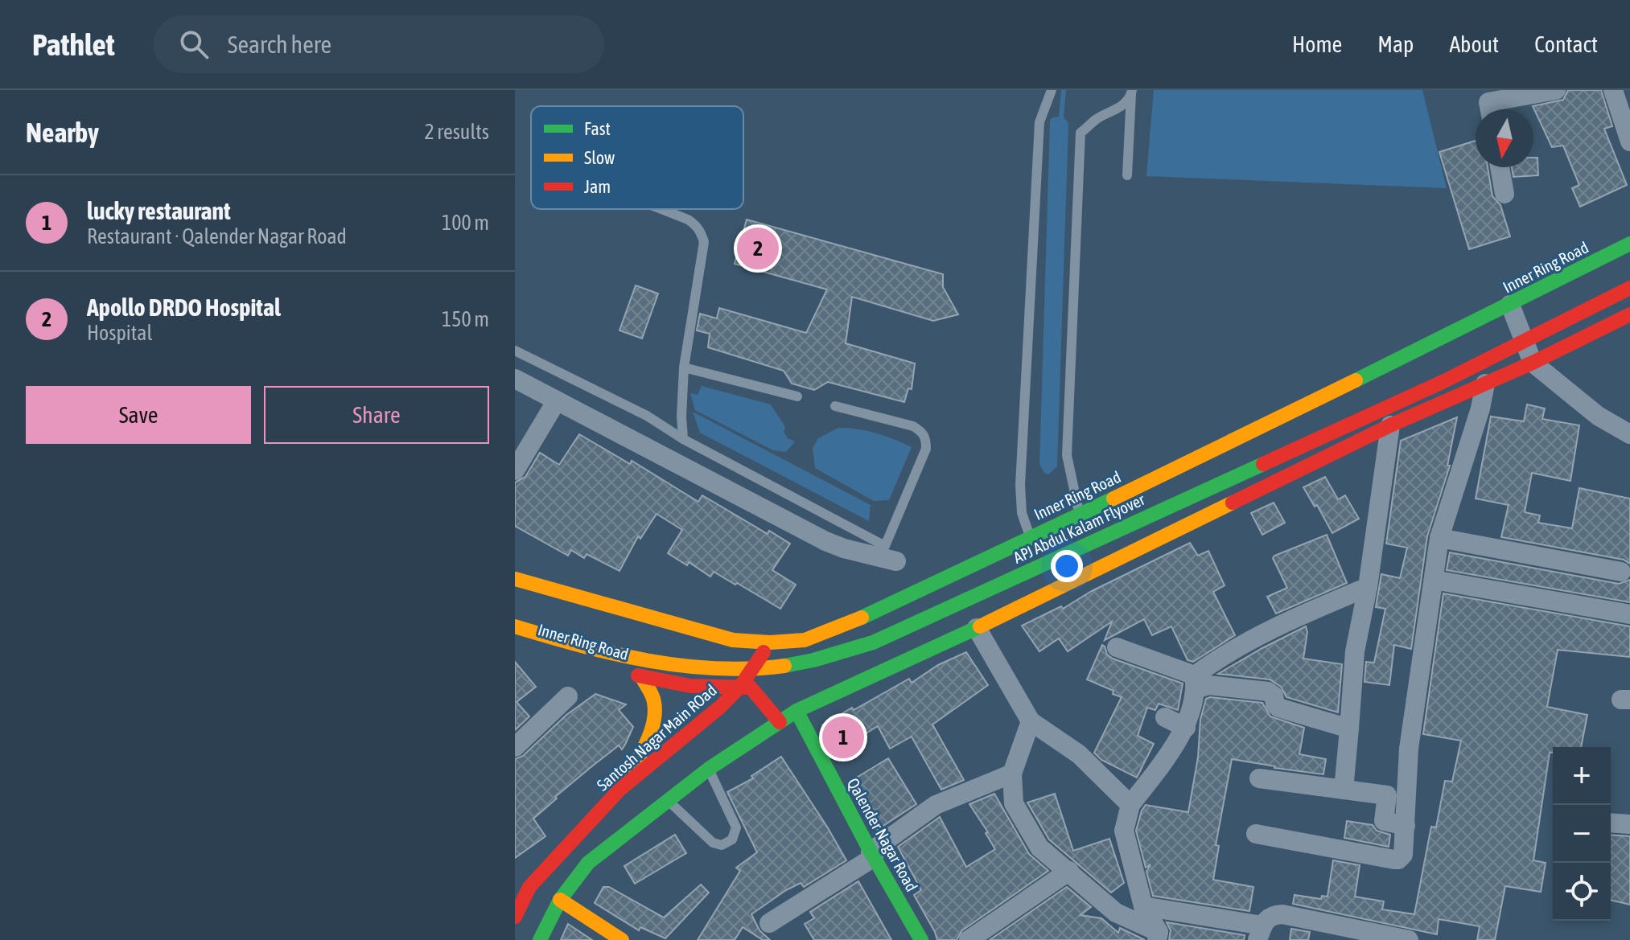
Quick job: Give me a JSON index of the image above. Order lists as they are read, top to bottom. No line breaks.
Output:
{"streets":{"main road":["Inner Ring Road","APJ Abdul Kalam Flyover","Santosh Nagar Main ROad","Qalender Nagar Road"]},"crossings":[["Inner Ring Road","Santosh Nagar Main ROad"]],"legend":["Fast","Slow","Jam"],"north":"bottom","page":{"header":"Pathlet","search":"Search here","nav":["Home","Map","About","Contact"],"heading":["Nearby","2 results"],"list":[{"mark":"1","name":"lucky restaurant","note":"Restaurant · Qalender Nagar Road","value":"100 m"},{"mark":"2","name":"Apollo DRDO Hospital","note":"Hospital","value":"150 m"}],"pins":["2","1"],"buttons":["Save","Share"],"map_buttons":["+","−"]}}
